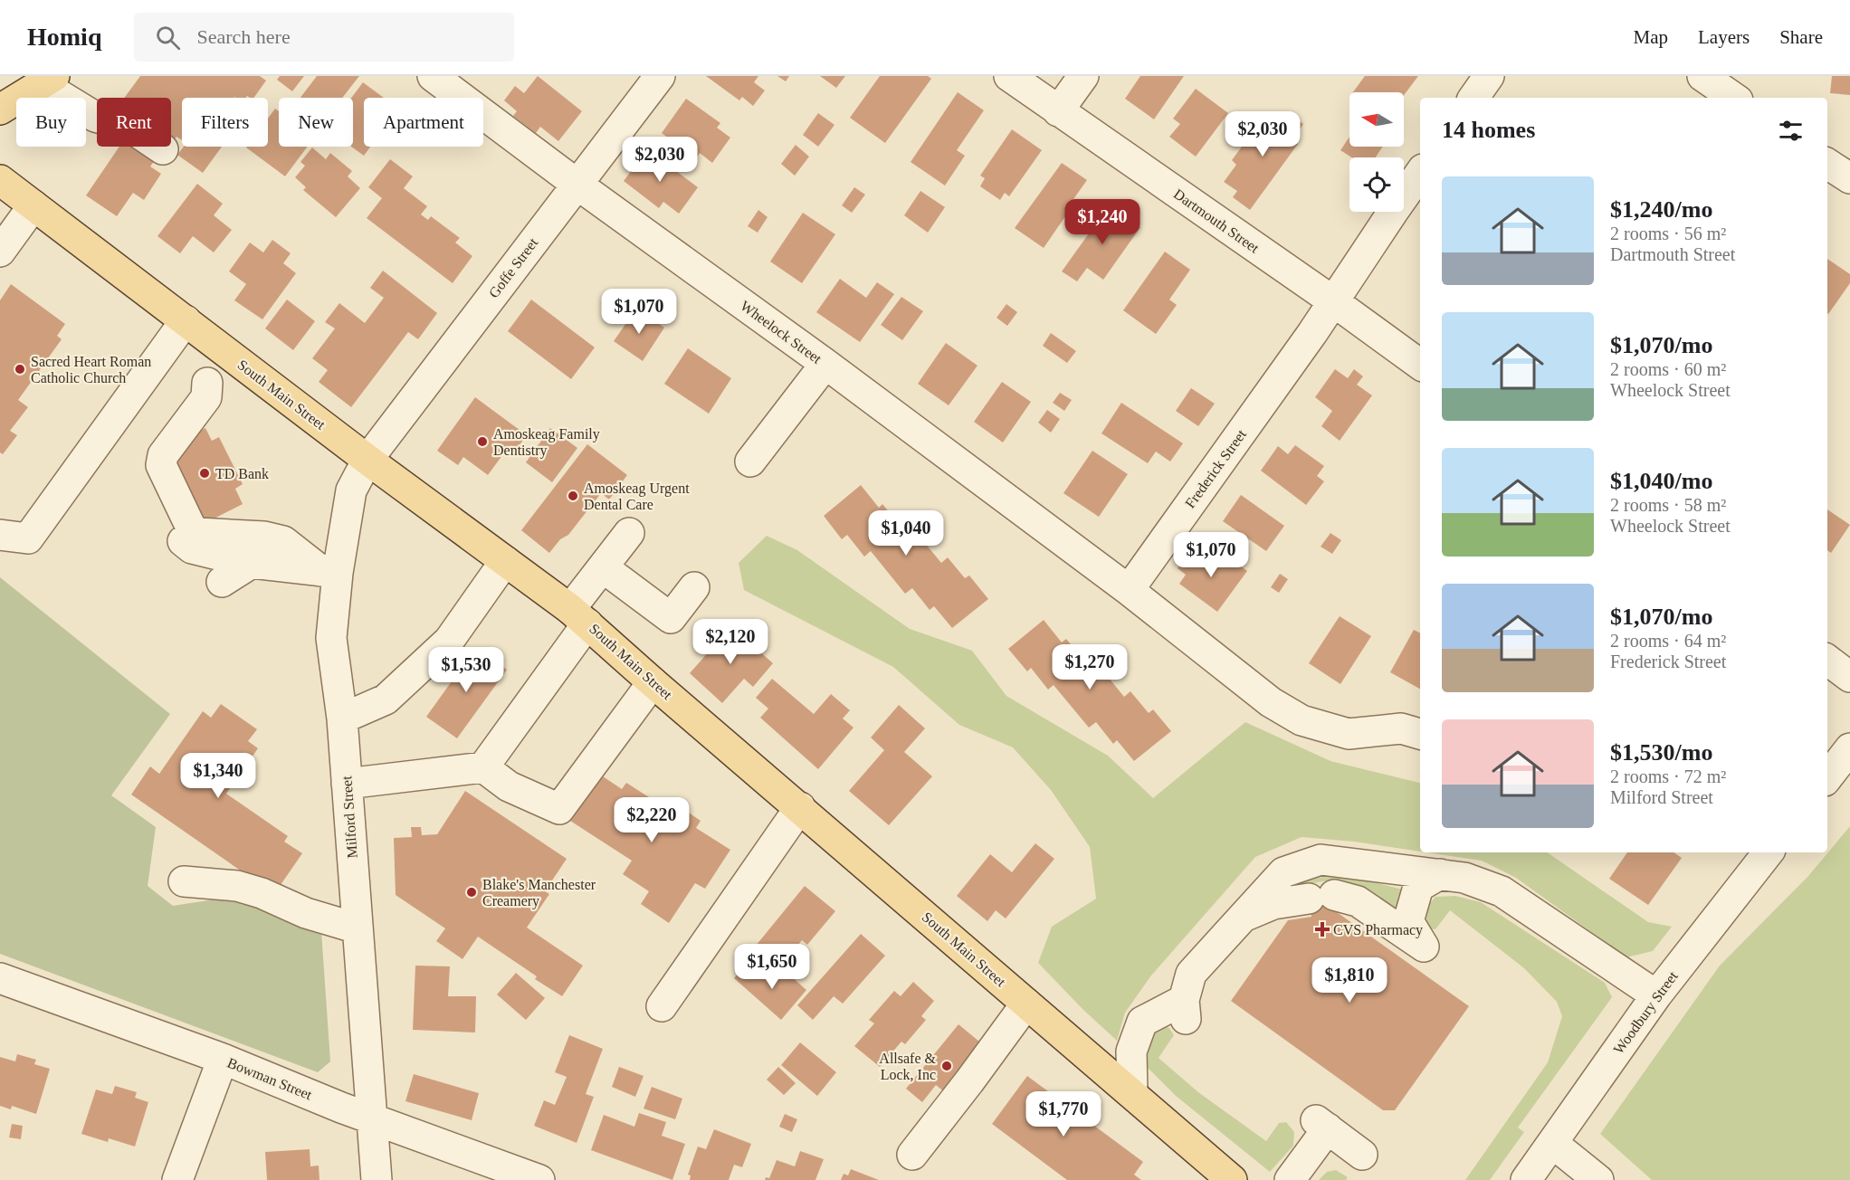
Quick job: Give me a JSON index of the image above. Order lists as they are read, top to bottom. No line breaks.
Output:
{"streets":{"main road":["South Main Street"],"street":["Dartmouth Street","Goffe Street","Wheelock Street","Frederick Street","Milford Street","Woodbury Street","Bowman Street"]},"crossings":[["Dartmouth Street","Frederick Street"],["Goffe Street","Wheelock Street"],["Goffe Street","South Main Street"],["Goffe Street","Milford Street"],["Wheelock Street","Frederick Street"],["South Main Street","Milford Street"],["Milford Street","Bowman Street"]],"places":{"other":["Sacred Heart Roman Catholic Church","Amoskeag Family Dentistry","TD Bank","Amoskeag Urgent Dental Care","Blake's Manchester Creamery","Allsafe & Lock, Inc"],"health":["CVS Pharmacy"]},"north":"left","page":{"header":"Homiq","search":"Search here","nav":["Map","Layers","Share"],"chip":["Buy","Rent","Filters","New","Apartment"],"heading":"14 homes","price":["$2,030","$2,030","$1,240","$1,070","$1,040","$1,070","$2,120","$1,270","$1,530","$1,340","$2,220","$1,650","$1,810","$1,770"],"list":[{"name":"$1,240/mo","note":"2 rooms · 56 m² · Dartmouth Street"},{"name":"$1,070/mo","note":"2 rooms · 60 m² · Wheelock Street"},{"name":"$1,040/mo","note":"2 rooms · 58 m² · Wheelock Street"},{"name":"$1,070/mo","note":"2 rooms · 64 m² · Frederick Street"},{"name":"$1,530/mo","note":"2 rooms · 72 m² · Milford Street"}]}}
